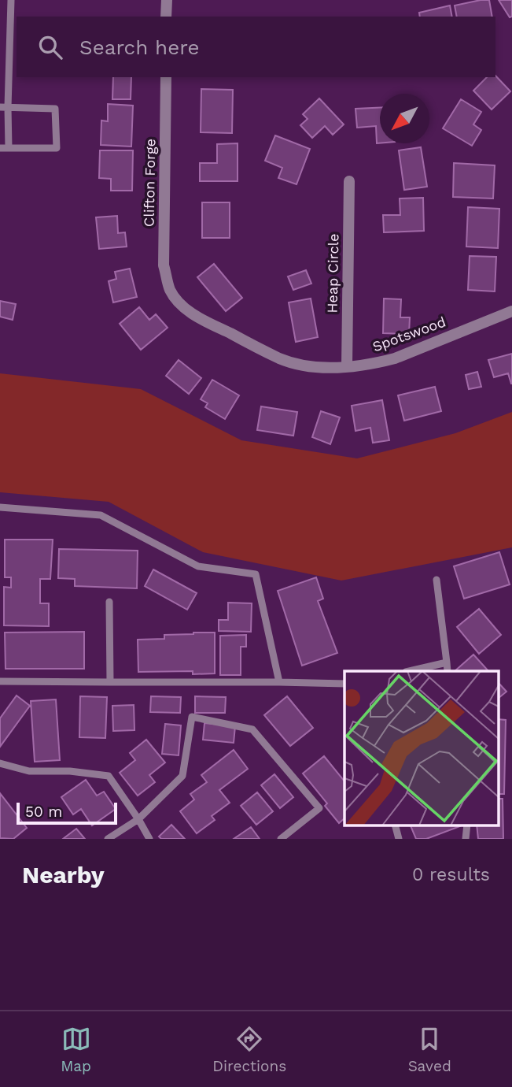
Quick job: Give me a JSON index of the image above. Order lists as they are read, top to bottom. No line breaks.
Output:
{"streets":{"street":["Clifton Forge","Heap Circle","Spotswood"]},"crossings":[["Clifton Forge","Spotswood"],["Heap Circle","Spotswood"]],"scale_bar":"50 m","north":"bottom left","page":{"search":"Search here","scale":"50 m","heading":["Nearby","0 results"],"nav":["Map","Directions","Saved"]}}
